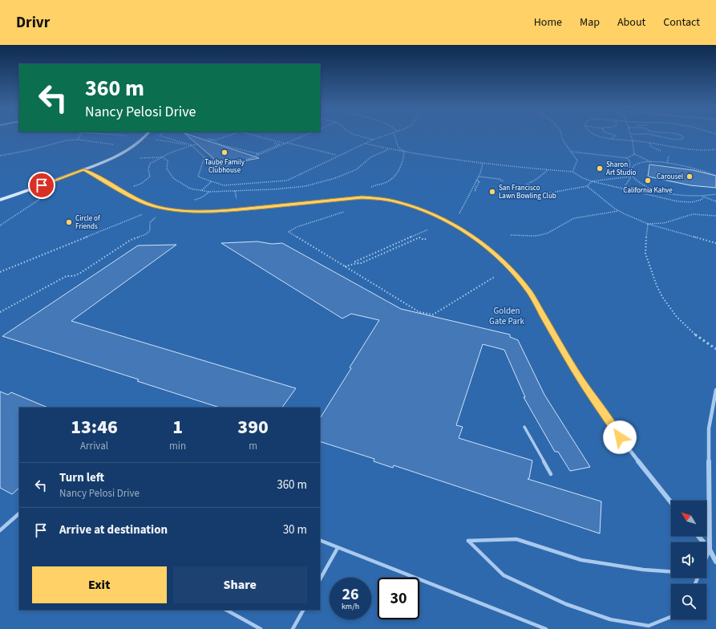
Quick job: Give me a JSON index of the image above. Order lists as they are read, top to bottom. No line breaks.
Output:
{"parks":["Golden Gate Park"],"places":["Taube Family Clubhouse","Sharon Art Studio","Carousel","California Kahve","San Francisco Lawn Bowling Club","Circle of Friends"],"north":"top left","page":{"header":"Drivr","nav":["Home","Map","About","Contact"],"turn":["360 m","Nancy Pelosi Drive"],"eta":["13:46","Arrival","1","min","390","m"],"list":[{"name":"Turn left","note":"Nancy Pelosi Drive","value":"360 m"},{"name":"Arrive at destination","value":"30 m"}],"buttons":["Exit","Share"],"speed":"26 km/h","limit":"30"}}
